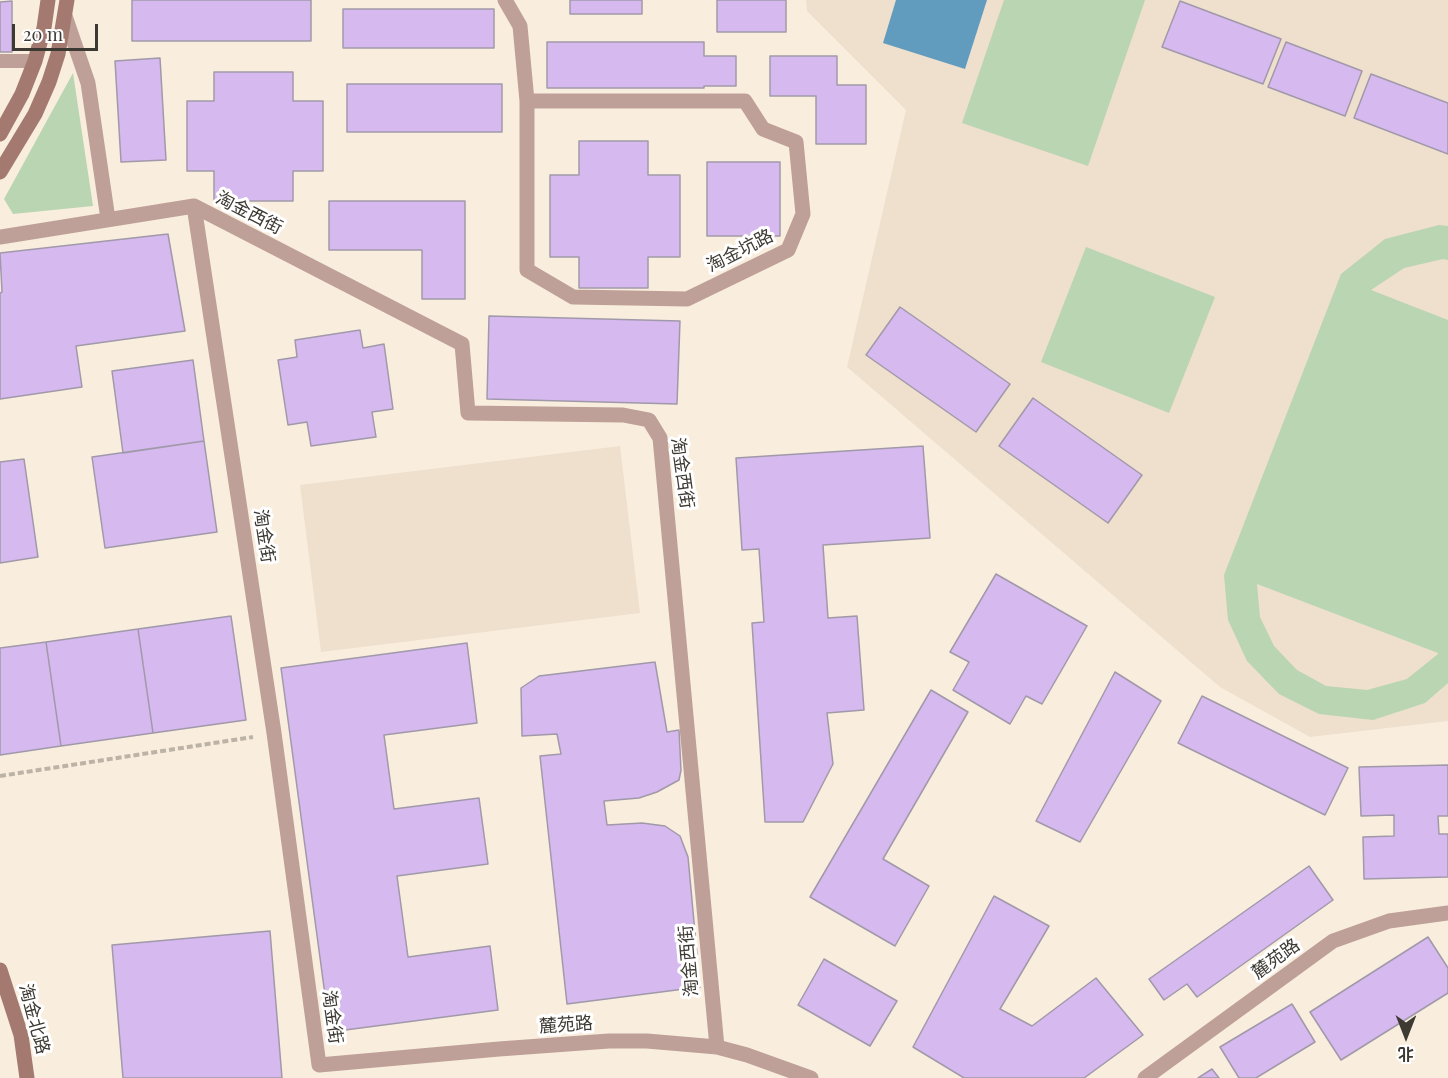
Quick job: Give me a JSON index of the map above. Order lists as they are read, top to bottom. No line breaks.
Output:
{"streets":{"street":["淘金西街","淘金坑路","淘金街","麓苑路","淘金北路"]},"crossings":[["淘金西街","淘金街"],["淘金西街","麓苑路"],["淘金街","麓苑路"]],"scale_bar":"20 m","north":"bottom"}
